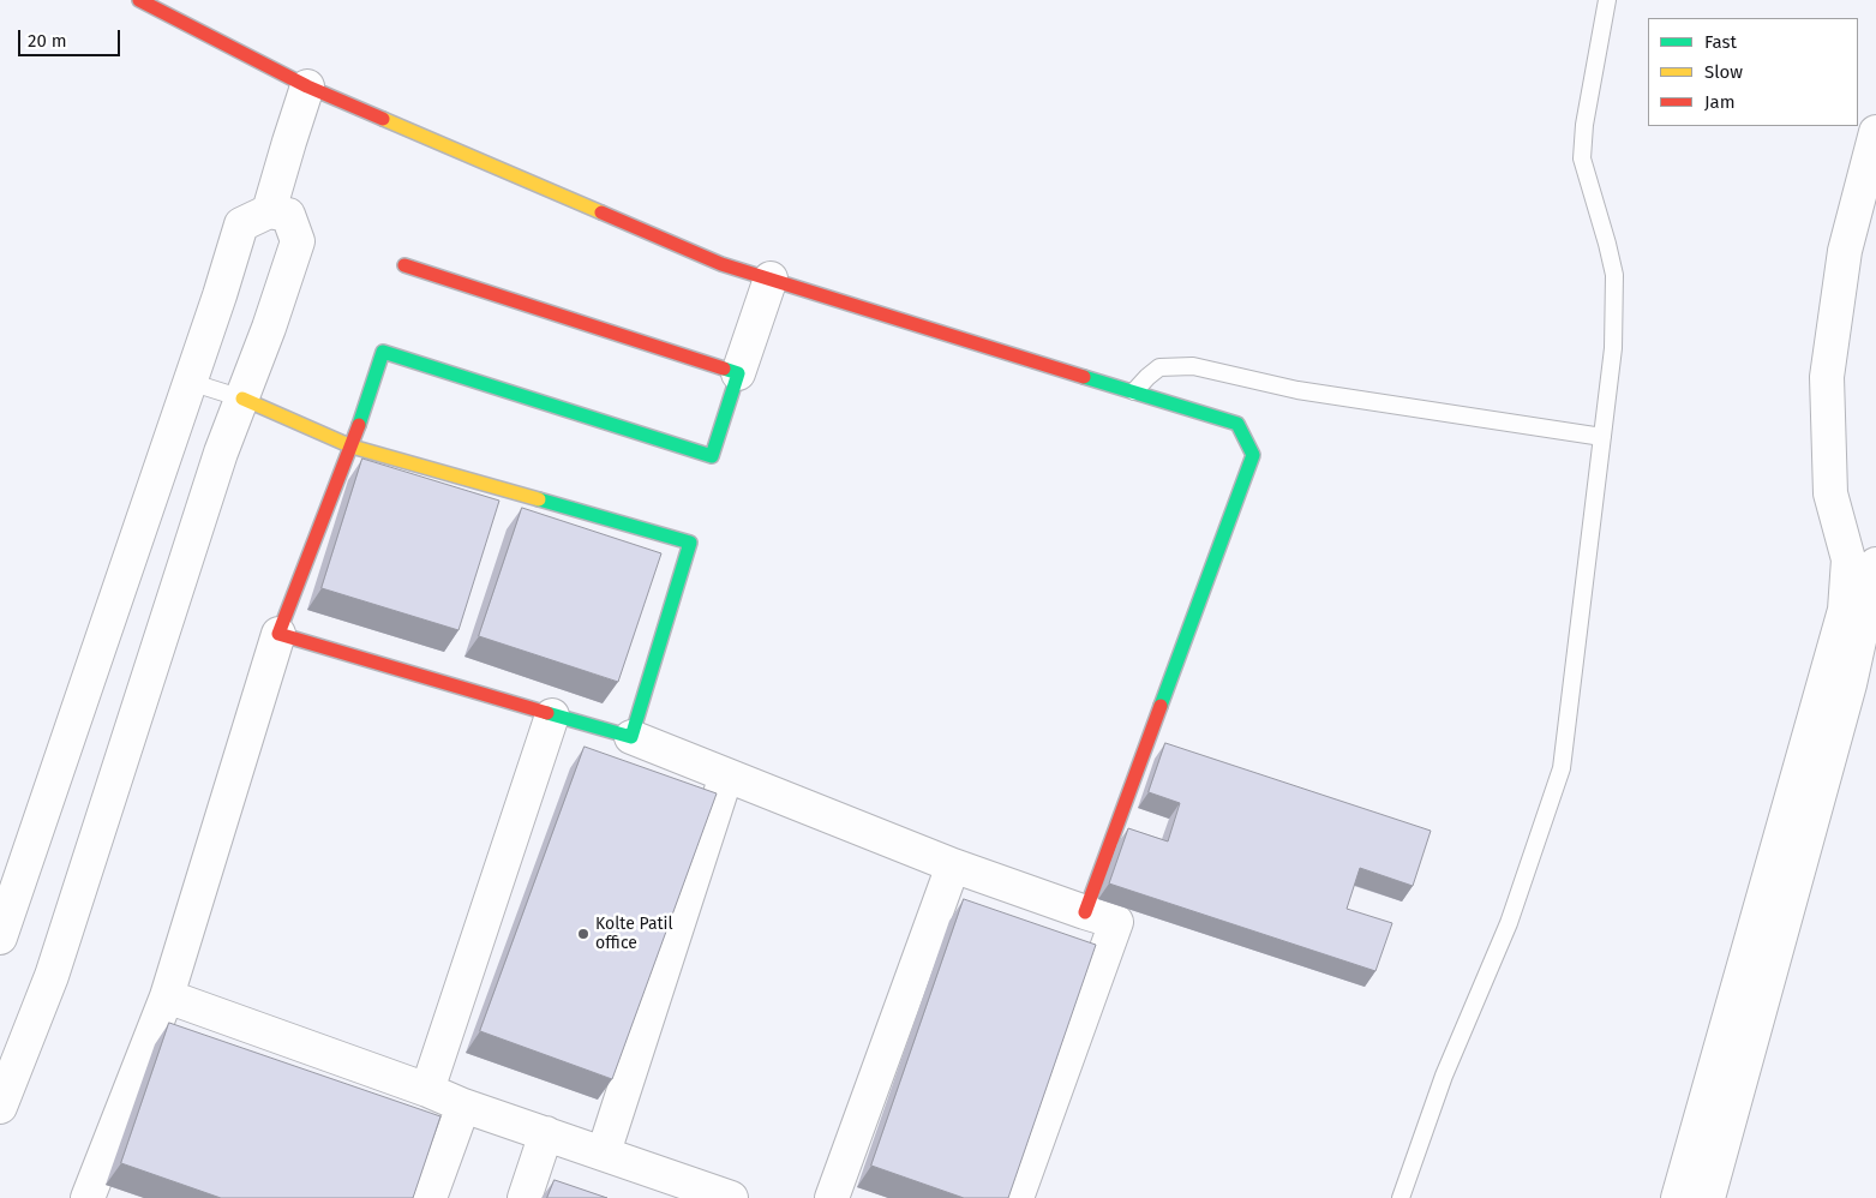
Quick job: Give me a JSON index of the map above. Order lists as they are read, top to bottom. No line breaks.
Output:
{"places":["Kolte Patil office"],"legend":["Fast","Slow","Jam"],"scale_bar":"20 m"}
